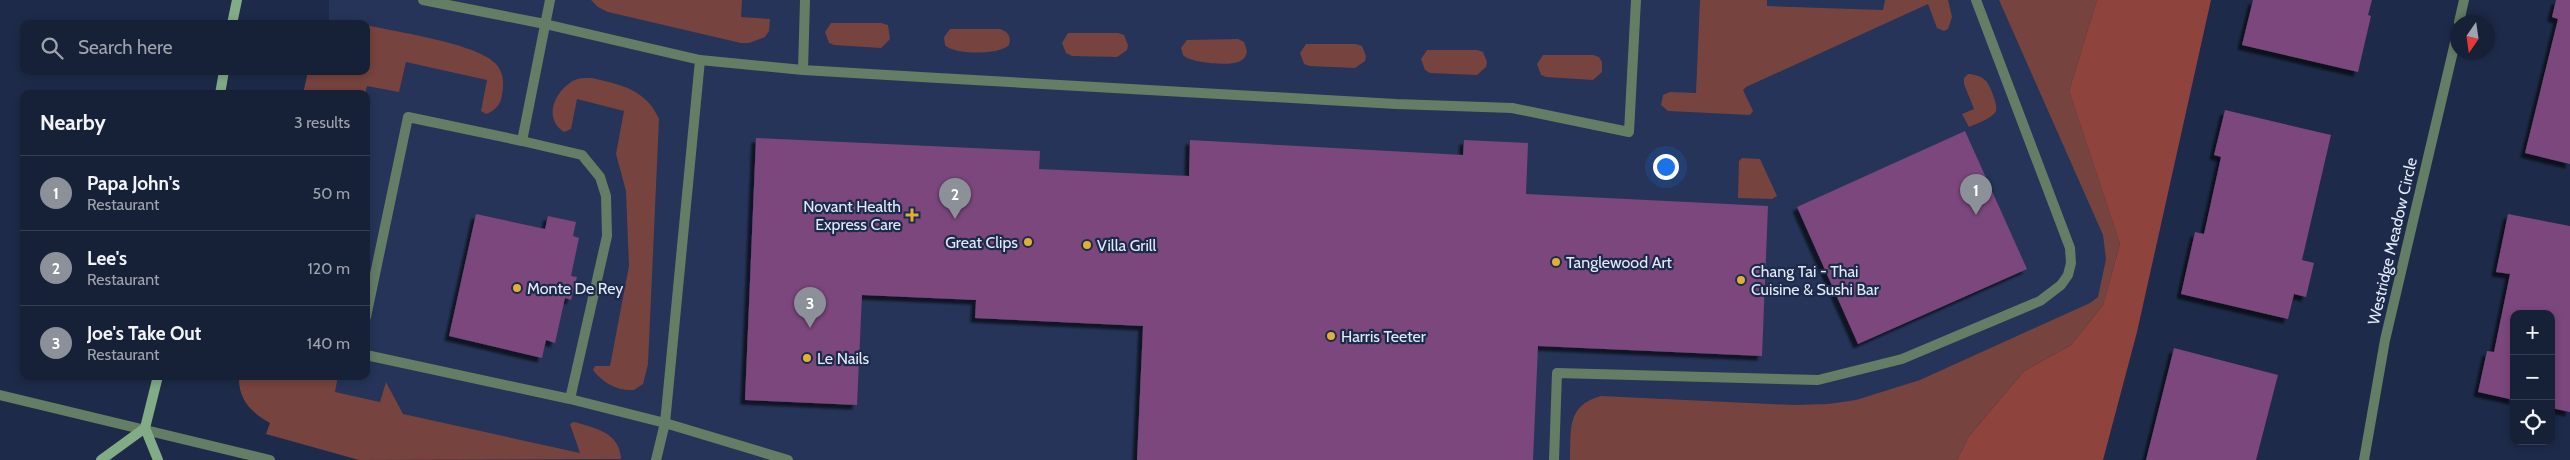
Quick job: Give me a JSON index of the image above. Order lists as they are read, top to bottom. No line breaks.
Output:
{"streets":{"street":["Westridge Meadow Circle"]},"places":{"health":["Novant Health Express Care"],"other":["Great Clips","Villa Grill","Tanglewood Art","Chang Tai - Thai Cuisine & Sushi Bar","Monte De Rey","Harris Teeter","Le Nails"]},"north":"bottom","page":{"search":"Search here","heading":["Nearby","3 results"],"list":[{"mark":"1","name":"Papa John's","note":"Restaurant","value":"50 m"},{"mark":"2","name":"Lee's","note":"Restaurant","value":"120 m"},{"mark":"3","name":"Joe's Take Out","note":"Restaurant","value":"140 m"}],"pins":["1","2","3"],"map_buttons":["+","−"]}}
